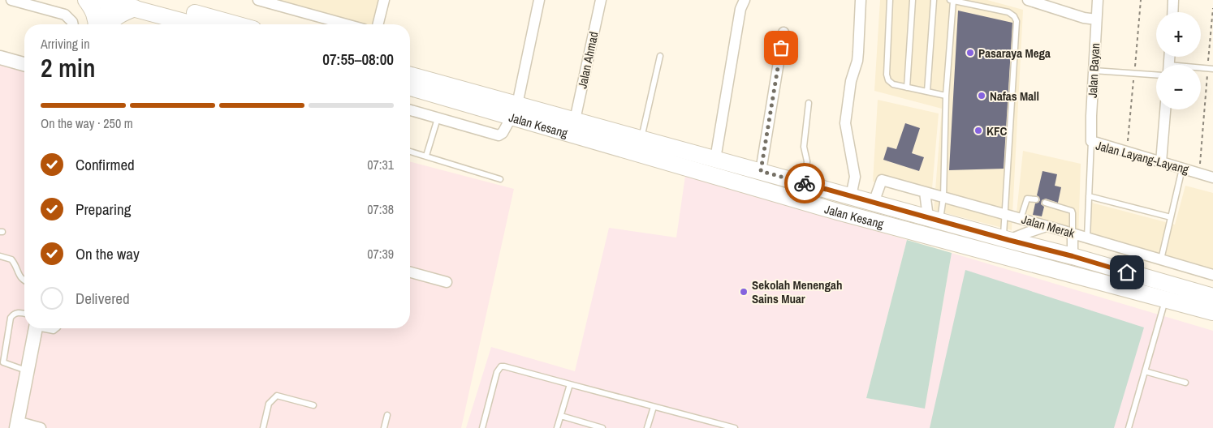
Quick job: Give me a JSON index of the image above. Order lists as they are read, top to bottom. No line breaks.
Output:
{"streets":{"main road":["Jalan Kesang"],"street":["Jalan Ahmad","Jalan Bayan","Jalan Layang-Layang","Jalan Merak"]},"crossings":[["Jalan Ahmad","Jalan Kesang"],["Jalan Bayan","Jalan Layang-Layang"],["Jalan Kesang","Jalan Merak"],["Jalan Layang-Layang","Jalan Merak"]],"places":["Pasaraya Mega","Nafas Mall","KFC","Sekolah Menengah Sains Muar"],"page":{"map_buttons":["+","−"],"heading":["2 min","Arriving in","07:55–08:00"],"bar":"On the way · 250 m","list":[["Confirmed","07:31"],["Preparing","07:38"],["On the way","07:39"],"Delivered"]}}
